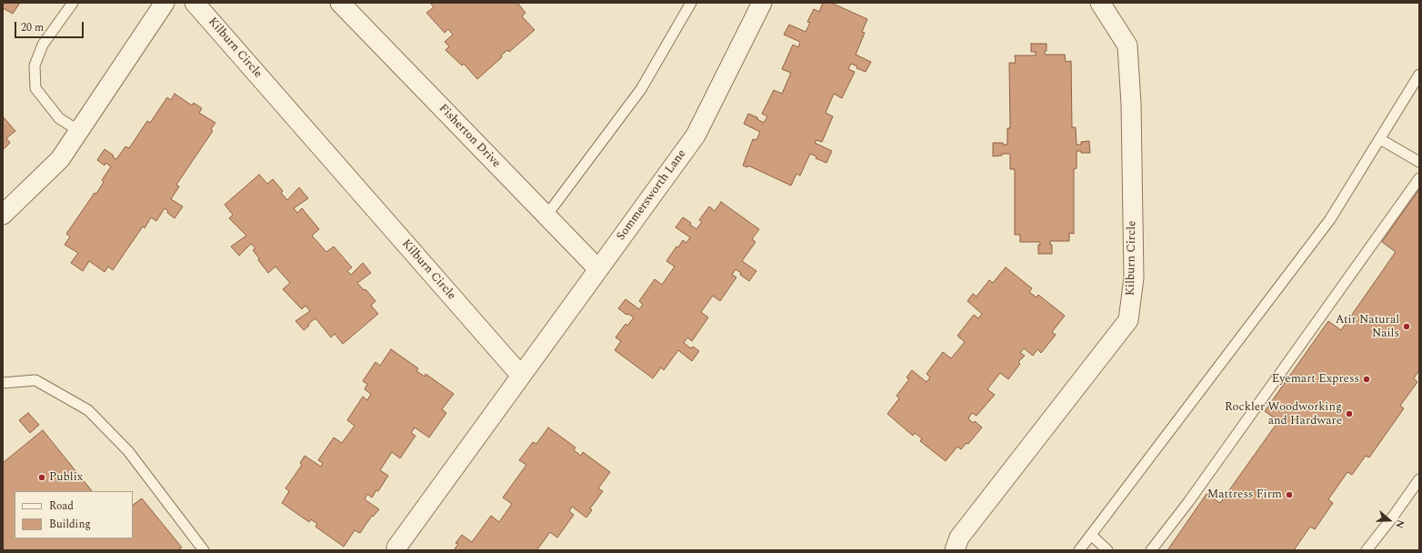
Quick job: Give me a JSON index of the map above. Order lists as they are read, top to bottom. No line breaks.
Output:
{"streets":{"street":["Kilburn Circle","Fisherton Drive","Sommersworth Lane"]},"crossings":[["Kilburn Circle","Sommersworth Lane"],["Fisherton Drive","Sommersworth Lane"]],"places":["Atir Natural Nails","Eyemart Express","Rockler Woodworking and Hardware","Publix","Mattress Firm"],"legend":["Road","Building"],"scale_bar":"20 m","north":"right"}
